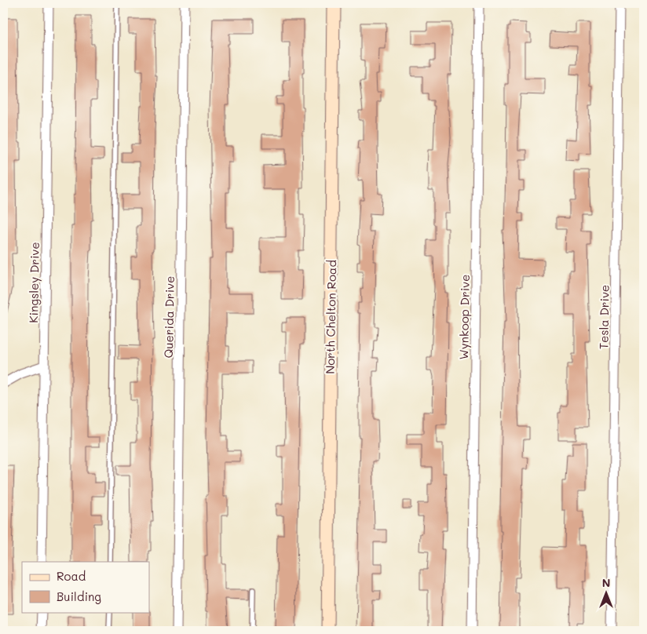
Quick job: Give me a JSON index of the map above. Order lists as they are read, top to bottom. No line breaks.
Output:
{"streets":{"main road":["North Chelton Road"],"street":["Kingsley Drive","Querida Drive","Wynkoop Drive","Tesla Drive"]},"legend":["Road","Building"],"north":"top"}
